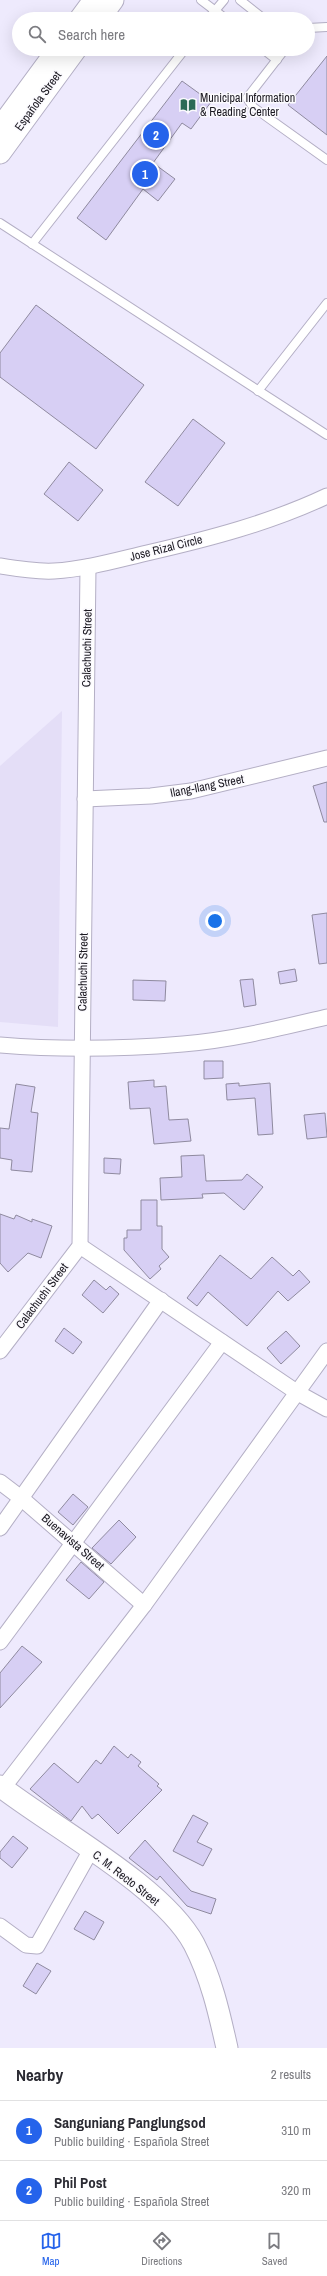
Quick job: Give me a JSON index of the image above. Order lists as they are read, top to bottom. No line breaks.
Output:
{"streets":{"main road":["Española Street","C. M. Recto Street"],"street":["Jose Rizal Circle","Calachuchi Street","Ilang-Ilang Street","Buenavista Street"]},"crossings":[["Jose Rizal Circle","Calachuchi Street"],["Calachuchi Street","Ilang-Ilang Street"]],"places":{"library":["Municipal Information & Reading Center"]},"page":{"search":"Search here","pins":["2","1"],"heading":["Nearby","2 results"],"list":[{"mark":"1","name":"Sanguniang Panglungsod","note":"Public building · Española Street","value":"310 m"},{"mark":"2","name":"Phil Post","note":"Public building · Española Street","value":"320 m"}],"nav":["Map","Directions","Saved"]}}
